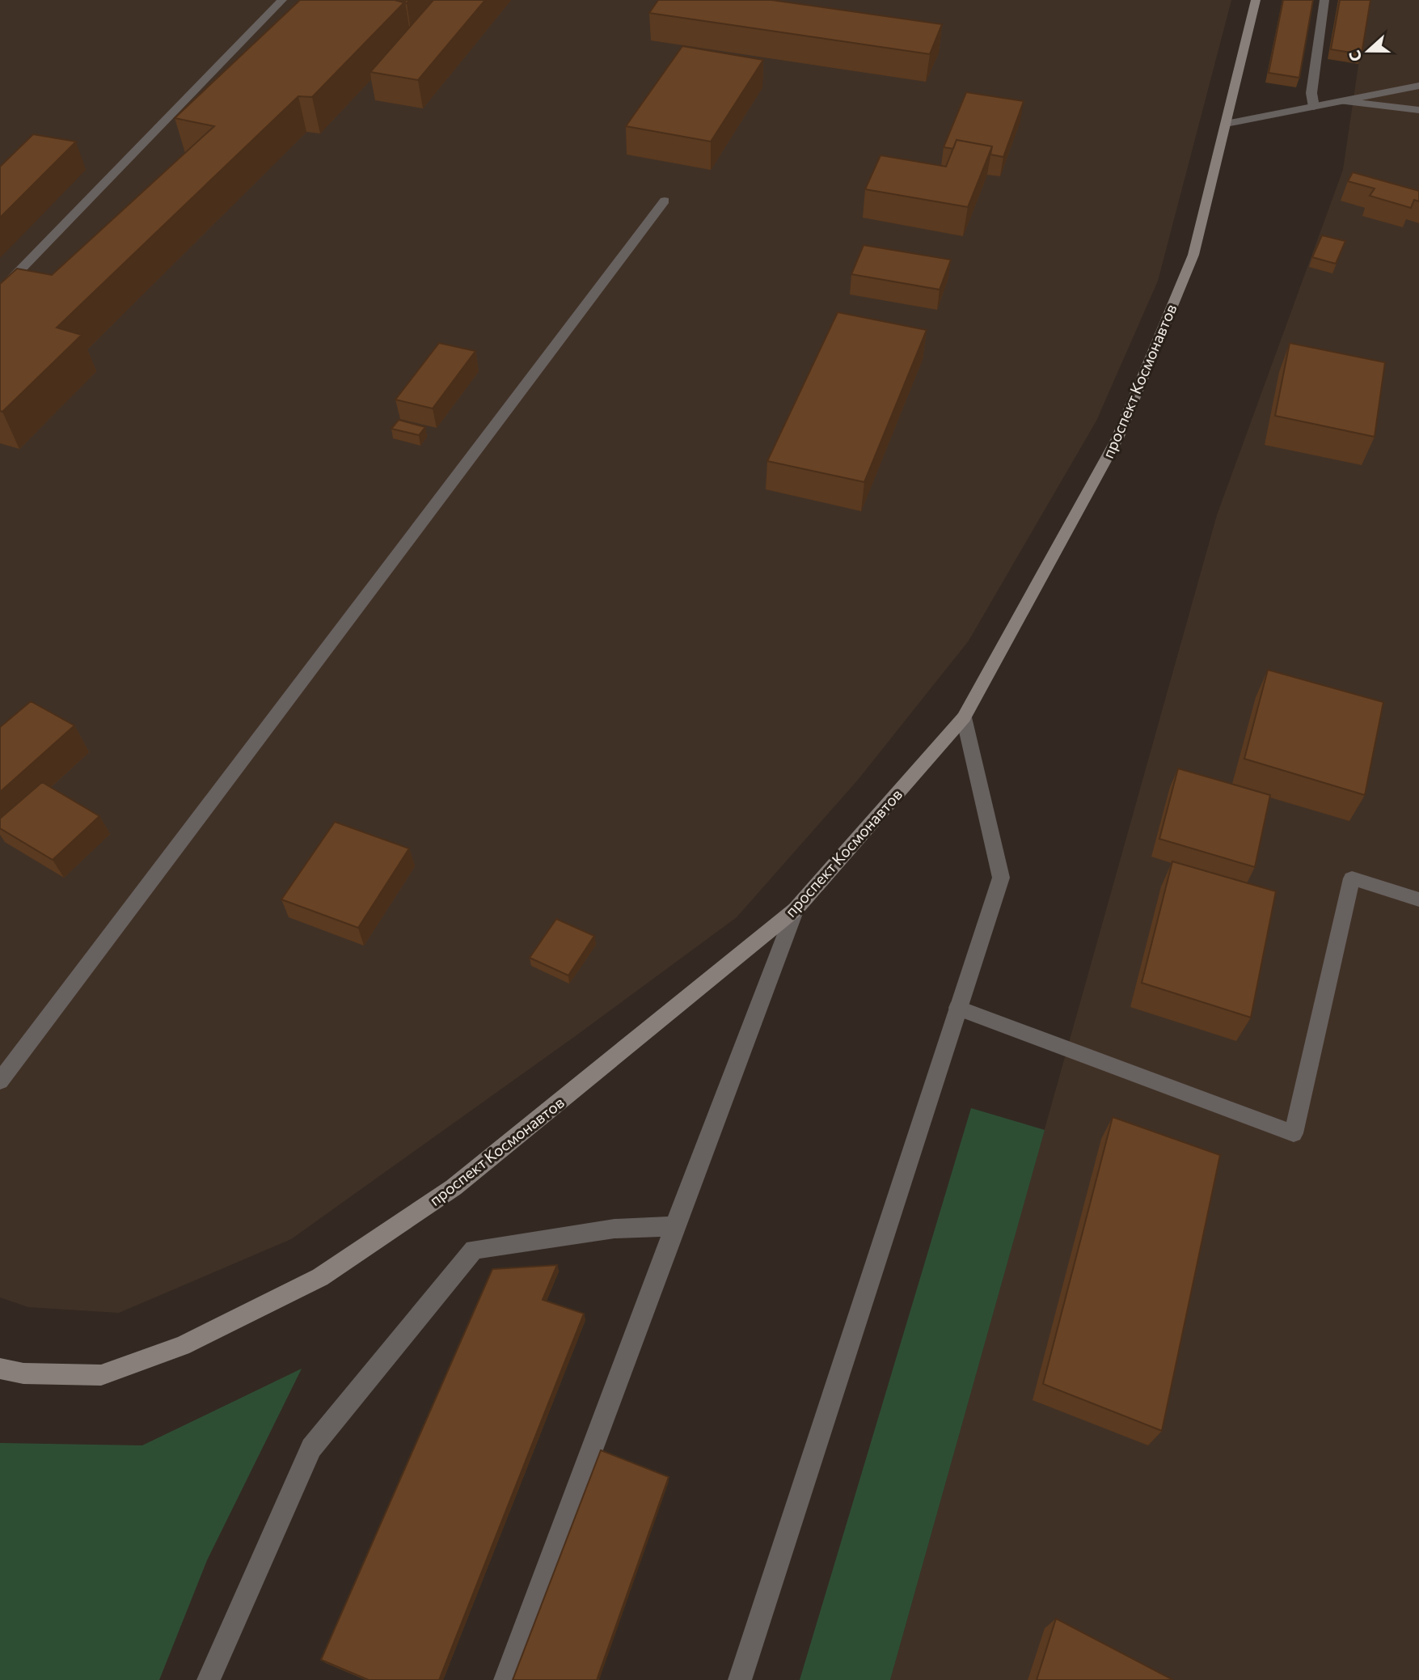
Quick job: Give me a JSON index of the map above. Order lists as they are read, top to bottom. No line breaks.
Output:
{"streets":{"street":["проспект Космонавтов"]},"north":"left"}
